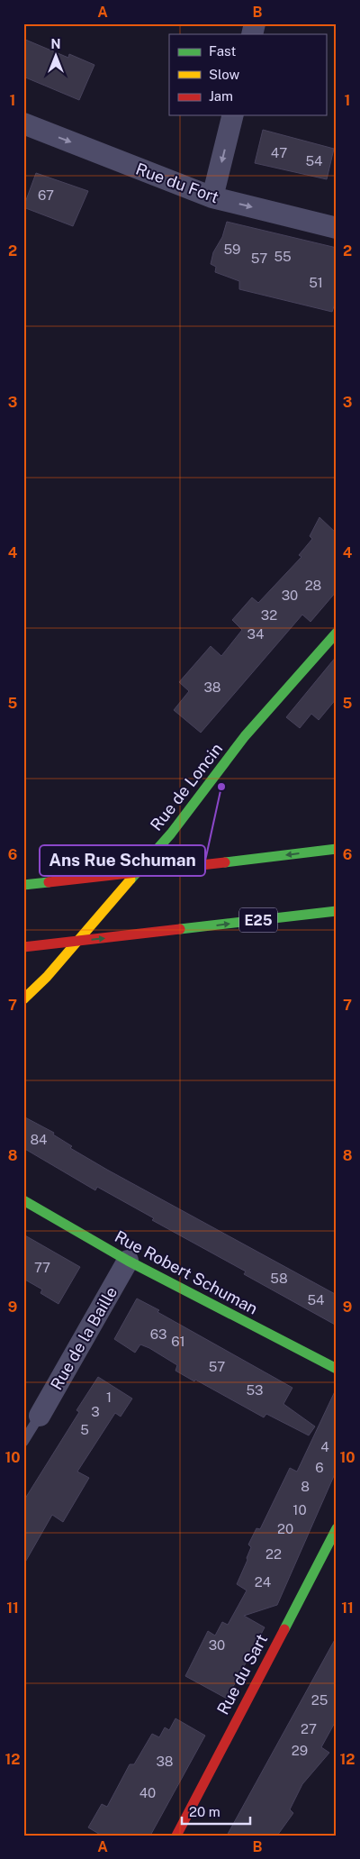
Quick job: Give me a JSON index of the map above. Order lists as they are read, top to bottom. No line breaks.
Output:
{"streets":{"main road":["Rue de Loncin","E25","Rue Robert Schuman","Rue du Sart"],"street":["Rue du Fort","Rue de la Baille"]},"crossings":[["Rue Robert Schuman","Rue de la Baille"]],"one_way":["Rue du Fort"],"places":["Ans Rue Schuman"],"house_numbers":["47","54","67","59","55","57","51","28","30","32","34","38","84","77","58","54","63","61","57","53","1","3","5","4","6","8","10","20","22","24","30","25","27","29","38","40"],"legend":["Fast","Slow","Jam"],"scale_bar":"20 m","north":"top","grid":{"columns":["A","B"],"rows":["1","2","3","4","5","6","7","8","9","10","11","12"]}}
